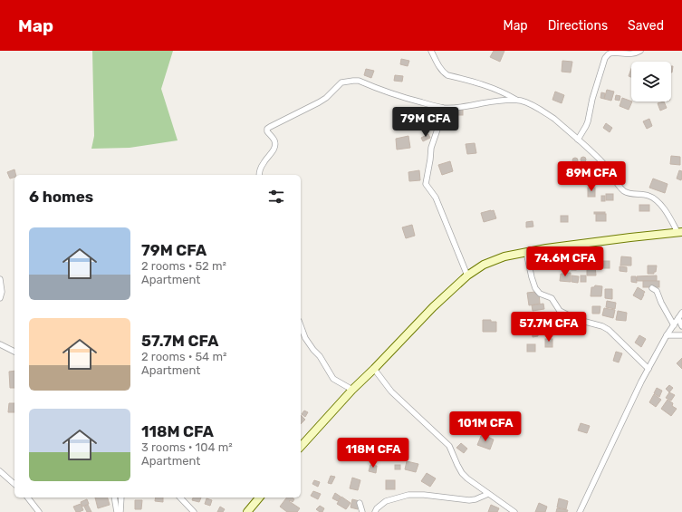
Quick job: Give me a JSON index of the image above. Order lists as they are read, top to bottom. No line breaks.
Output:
{"page":{"header":"Map","nav":["Map","Directions","Saved"],"price":["79M CFA","89M CFA","74.6M CFA","57.7M CFA","101M CFA","118M CFA"],"heading":"6 homes","list":[{"name":"79M CFA","note":"2 rooms · 52 m² · Apartment"},{"name":"57.7M CFA","note":"2 rooms · 54 m² · Apartment"},{"name":"118M CFA","note":"3 rooms · 104 m² · Apartment"}]}}
